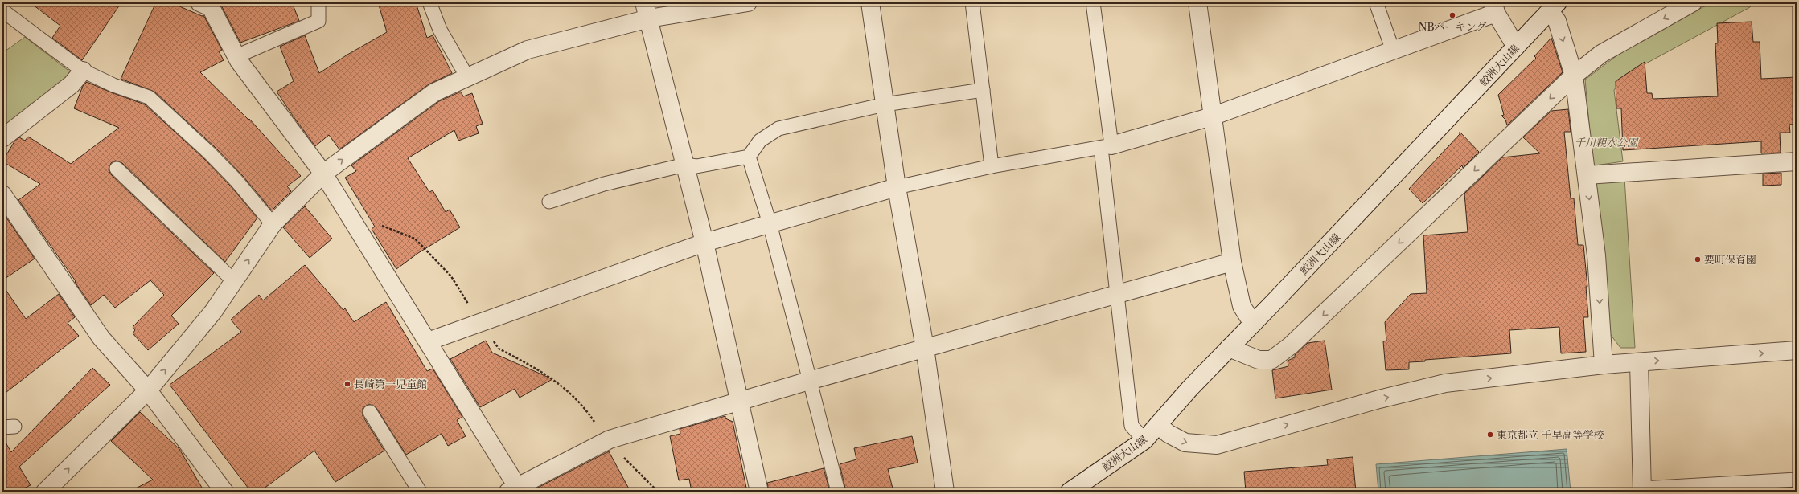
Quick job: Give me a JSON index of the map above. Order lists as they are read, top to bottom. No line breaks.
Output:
{"streets":{"street":["鮫洲大山線"]},"parks":["千川親水公園"],"places":["NBパーキング","要町保育園","長崎第一児童館","東京都立 千早高等学校"]}
